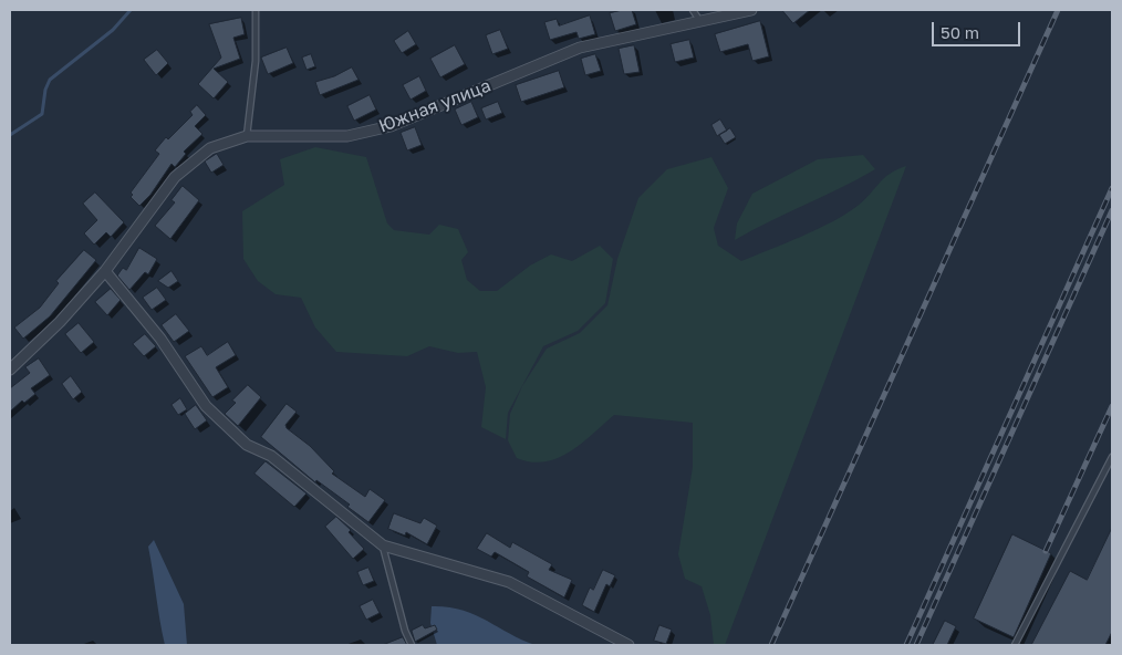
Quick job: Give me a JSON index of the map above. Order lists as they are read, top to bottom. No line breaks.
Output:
{"streets":{"street":["Южная улица"]},"scale_bar":"50 m"}
